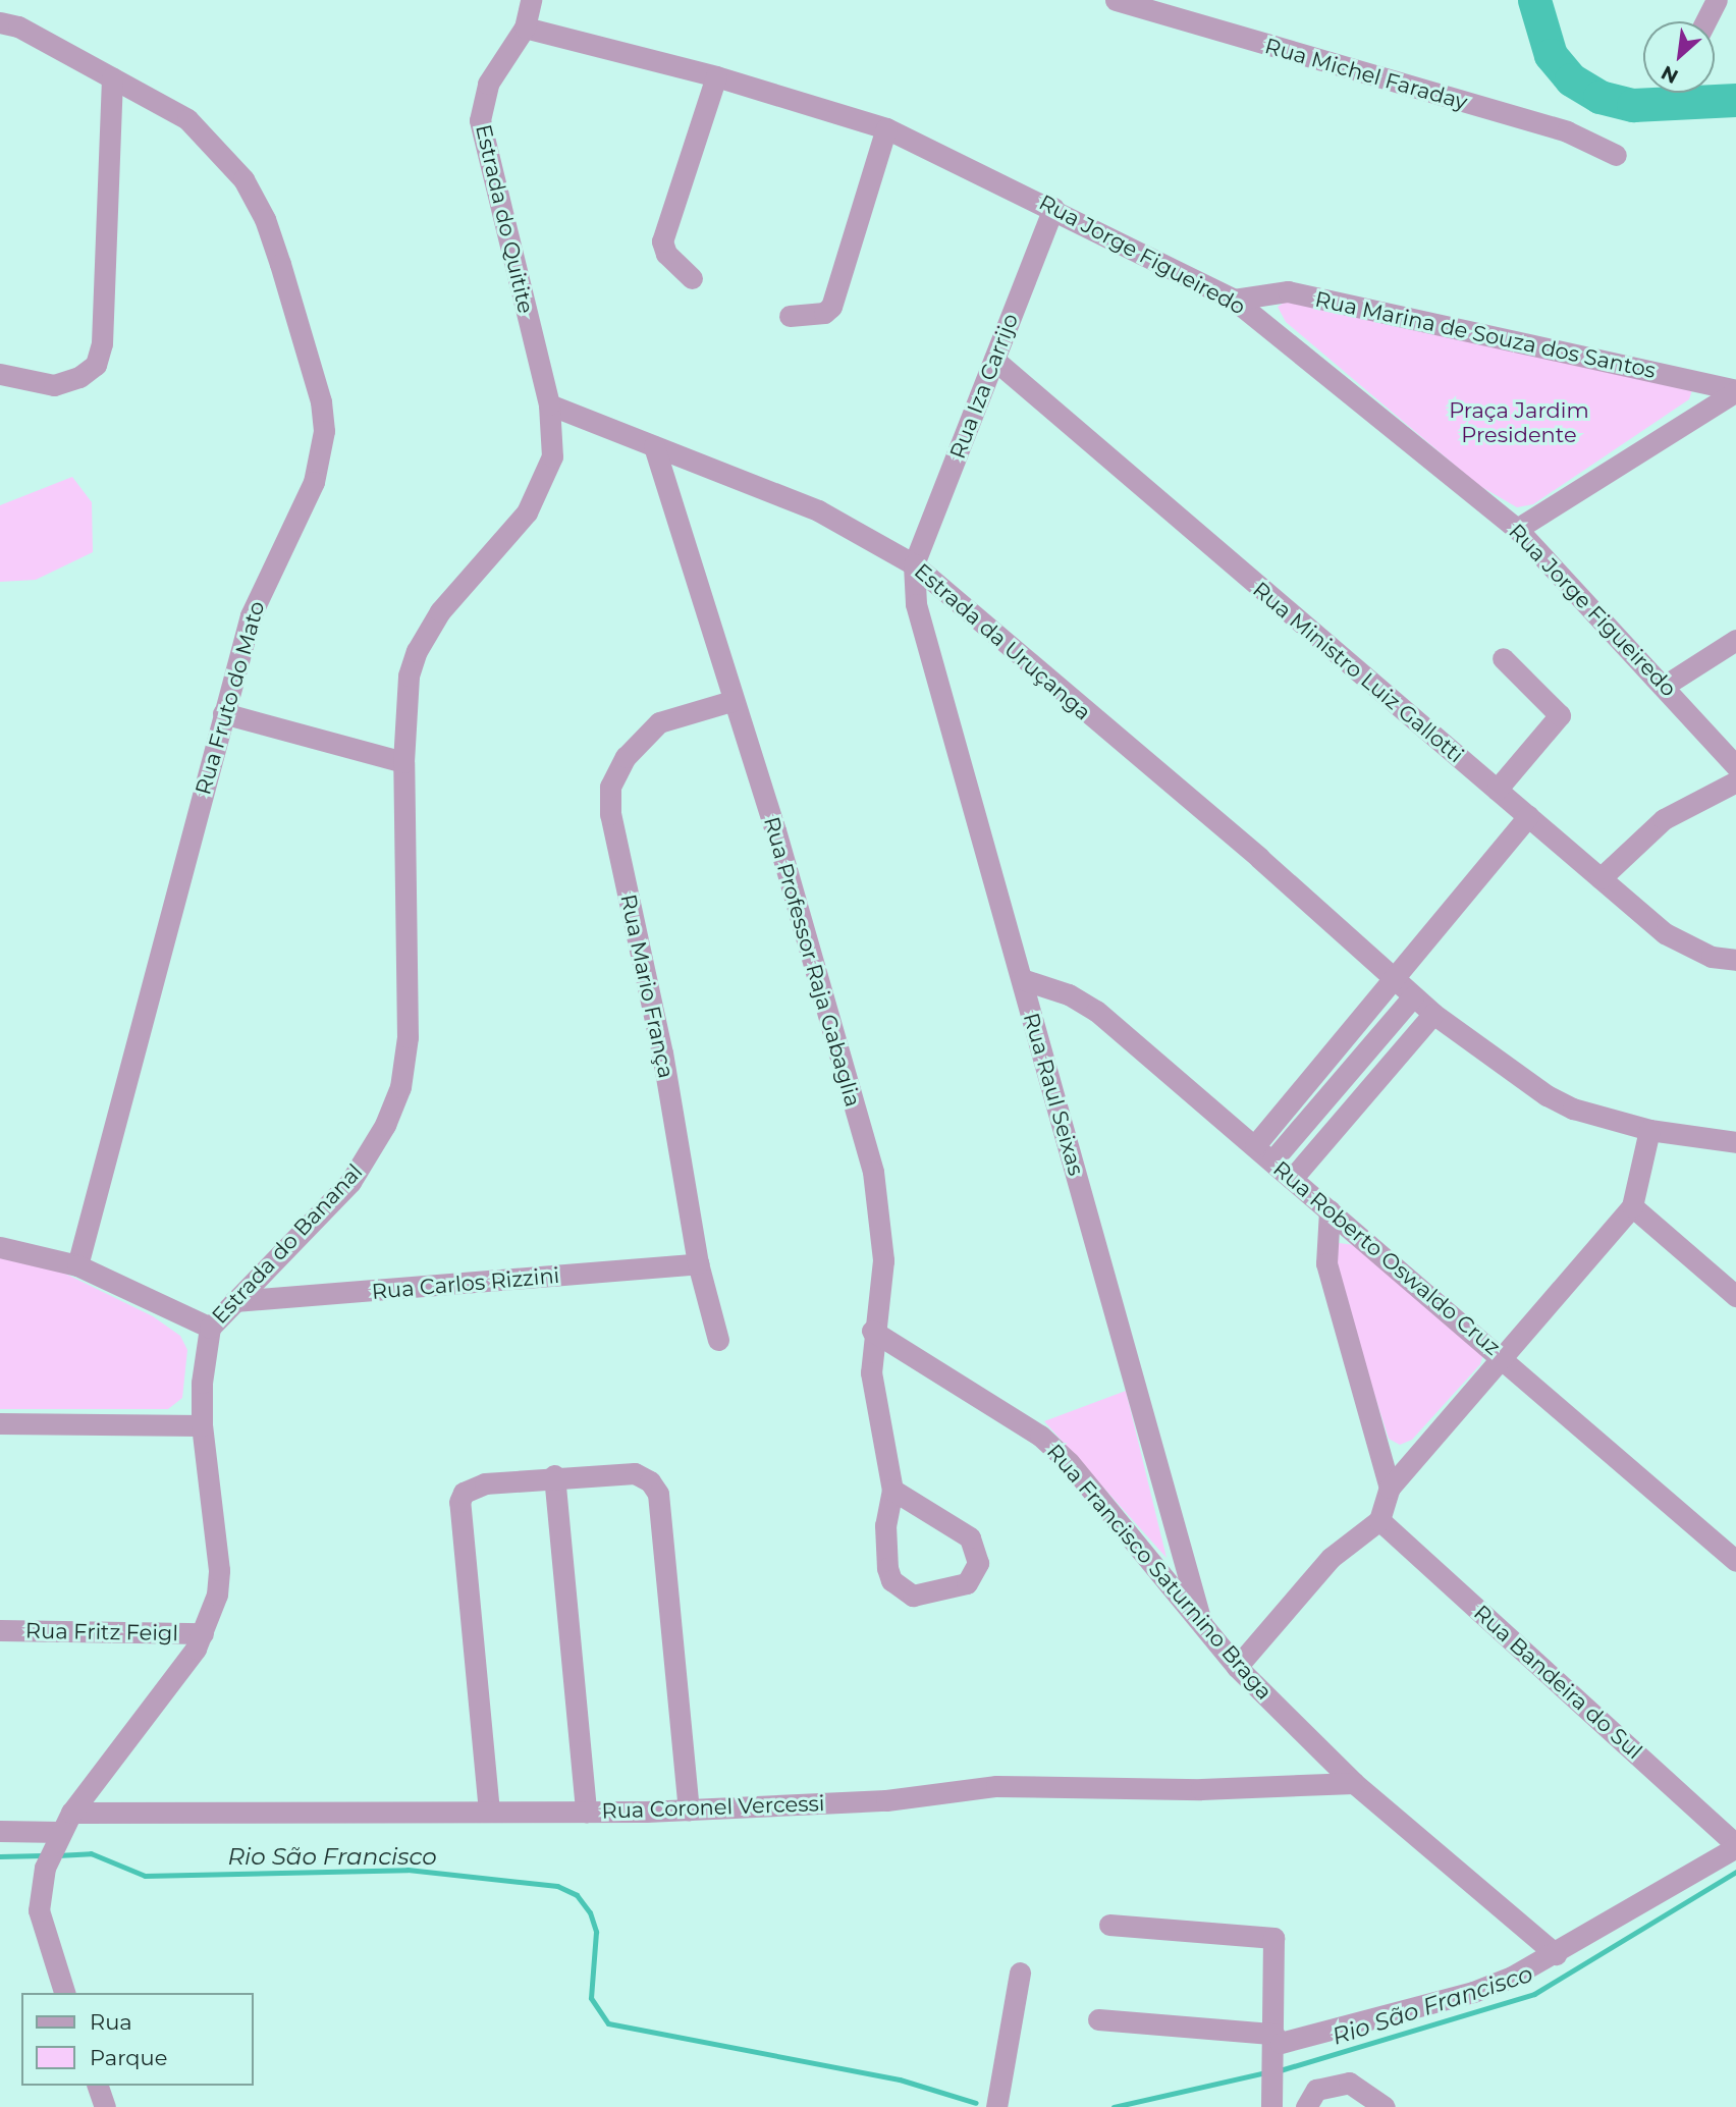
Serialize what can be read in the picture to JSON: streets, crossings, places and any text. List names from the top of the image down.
{
  "streets": {
    "street": [
      "Rua Michel Faraday",
      "Estrada do Quitite",
      "Rua Jorge Figueiredo",
      "Rua Marina de Souza dos Santos",
      "Rua Iza Carrijo",
      "Estrada da Uruçanga",
      "Rua Ministro Luiz Gallotti",
      "Rua Fruto do Mato",
      "Rua Professor Raja Gabaglia",
      "Rua Mario França",
      "Rua Raul Seixas",
      "Estrada do Bananal",
      "Rua Roberto Oswaldo Cruz",
      "Rua Carlos Rizzini",
      "Rua Francisco Saturnino Braga",
      "Rua Fritz Feigl",
      "Rua Bandeira do Sul",
      "Rua Coronel Vercessi"
    ]
  },
  "crossings": [
    ["Estrada do Quitite", "Rua Jorge Figueiredo"],
    ["Estrada do Quitite", "Estrada da Uruçanga"],
    ["Estrada do Quitite", "Estrada do Bananal"],
    ["Rua Jorge Figueiredo", "Rua Marina de Souza dos Santos"],
    ["Rua Jorge Figueiredo", "Rua Iza Carrijo"],
    ["Rua Iza Carrijo", "Estrada da Uruçanga"],
    ["Rua Iza Carrijo", "Rua Ministro Luiz Gallotti"],
    ["Rua Iza Carrijo", "Rua Raul Seixas"],
    ["Estrada da Uruçanga", "Rua Professor Raja Gabaglia"],
    ["Estrada da Uruçanga", "Rua Raul Seixas"],
    ["Estrada da Uruçanga", "Estrada do Bananal"],
    ["Rua Professor Raja Gabaglia", "Rua Mario França"],
    ["Rua Professor Raja Gabaglia", "Rua Francisco Saturnino Braga"],
    ["Rua Mario França", "Rua Carlos Rizzini"],
    ["Rua Raul Seixas", "Rua Roberto Oswaldo Cruz"],
    ["Rua Raul Seixas", "Rua Francisco Saturnino Braga"],
    ["Estrada do Bananal", "Rua Carlos Rizzini"],
    ["Estrada do Bananal", "Rua Fritz Feigl"],
    ["Estrada do Bananal", "Rua Coronel Vercessi"],
    ["Rua Francisco Saturnino Braga", "Rua Coronel Vercessi"]
  ],
  "water": ["Rio São Francisco"],
  "parks": ["Praça Jardim Presidente"],
  "legend": ["Rua", "Parque"],
  "north": "bottom left"
}
